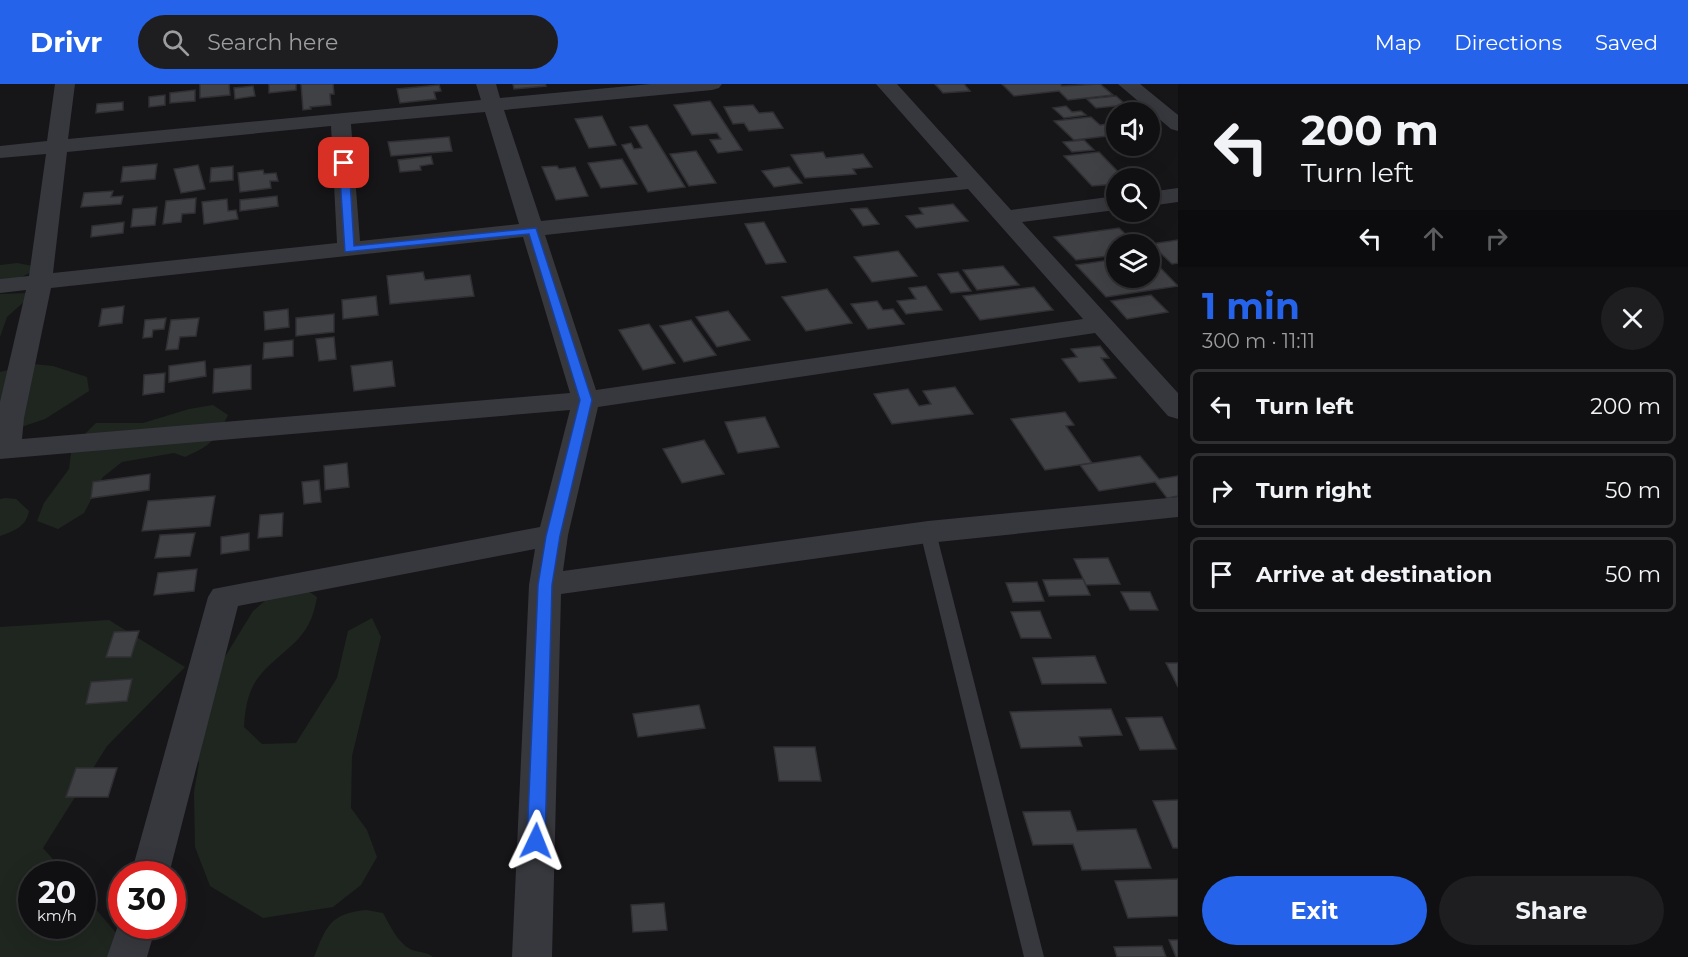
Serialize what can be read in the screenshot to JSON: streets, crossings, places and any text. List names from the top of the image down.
{
  "page": {
    "header": "Drivr",
    "search": "Search here",
    "nav": ["Map", "Directions", "Saved"],
    "turn": ["200 m", "Turn left"],
    "heading": ["1 min", "300 m · 11:11"],
    "list": [
      {
        "name": "Turn left",
        "value": "200 m"
      },
      {
        "name": "Turn right",
        "value": "50 m"
      },
      {
        "name": "Arrive at destination",
        "value": "50 m"
      }
    ],
    "speed": "20 km/h",
    "limit": "30",
    "buttons": ["Exit", "Share"]
  }
}
